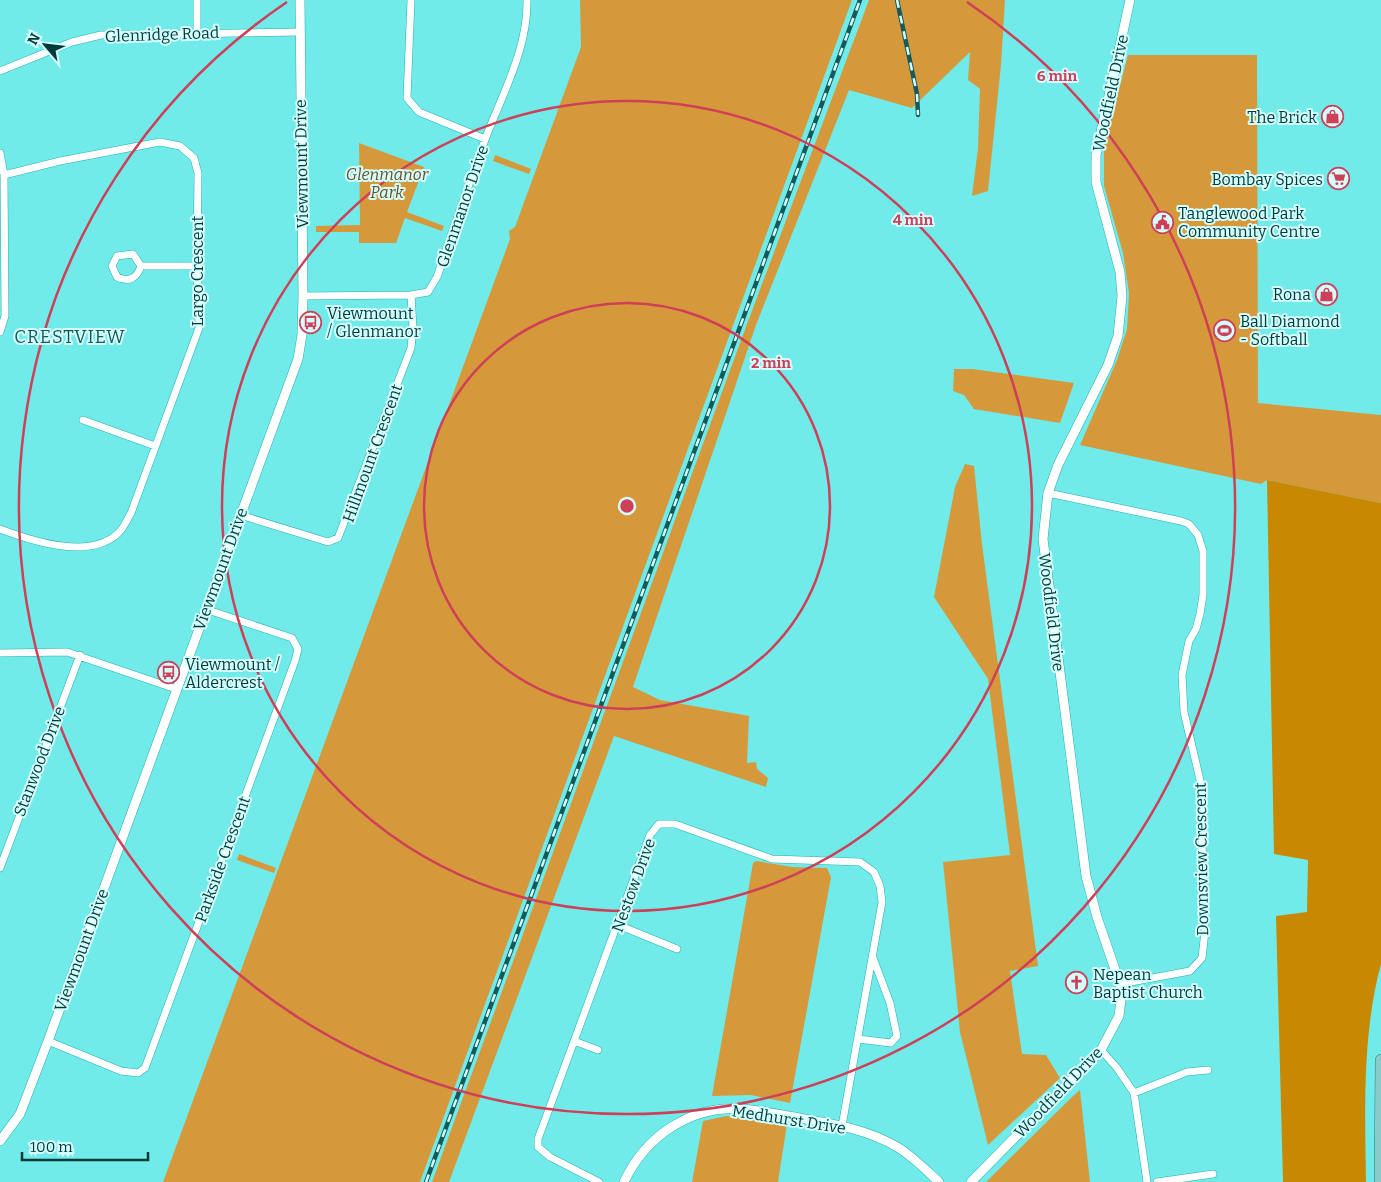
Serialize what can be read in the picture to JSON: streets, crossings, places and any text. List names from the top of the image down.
{
  "streets": {
    "street": [
      "Glenridge Road",
      "Woodfield Drive",
      "Viewmount Drive",
      "Glenmanor Drive",
      "Largo Crescent",
      "Hillmount Crescent",
      "Stanwood Drive",
      "Parkside Crescent",
      "Downsview Crescent",
      "Nestow Drive",
      "Medhurst Drive"
    ]
  },
  "crossings": [
    ["Glenridge Road", "Viewmount Drive"],
    ["Woodfield Drive", "Downsview Crescent"],
    ["Viewmount Drive", "Glenmanor Drive"],
    ["Viewmount Drive", "Hillmount Crescent"],
    ["Viewmount Drive", "Parkside Crescent"],
    ["Glenmanor Drive", "Hillmount Crescent"],
    ["Nestow Drive", "Medhurst Drive"]
  ],
  "districts": ["CRESTVIEW"],
  "parks": ["Glenmanor Park"],
  "places": {
    "shop": ["The Brick", "Rona"],
    "supermarket": ["Bombay Spices"],
    "public building": ["Tanglewood Park Community Centre"],
    "bus stop": ["Viewmount / Glenmanor", "Viewmount / Aldercrest"],
    "sports": ["Ball Diamond - Softball"],
    "church": ["Nepean Baptist Church"]
  },
  "scale_bar": "100 m",
  "north": "top left",
  "rings": ["6 min", "4 min", "2 min"]
}
